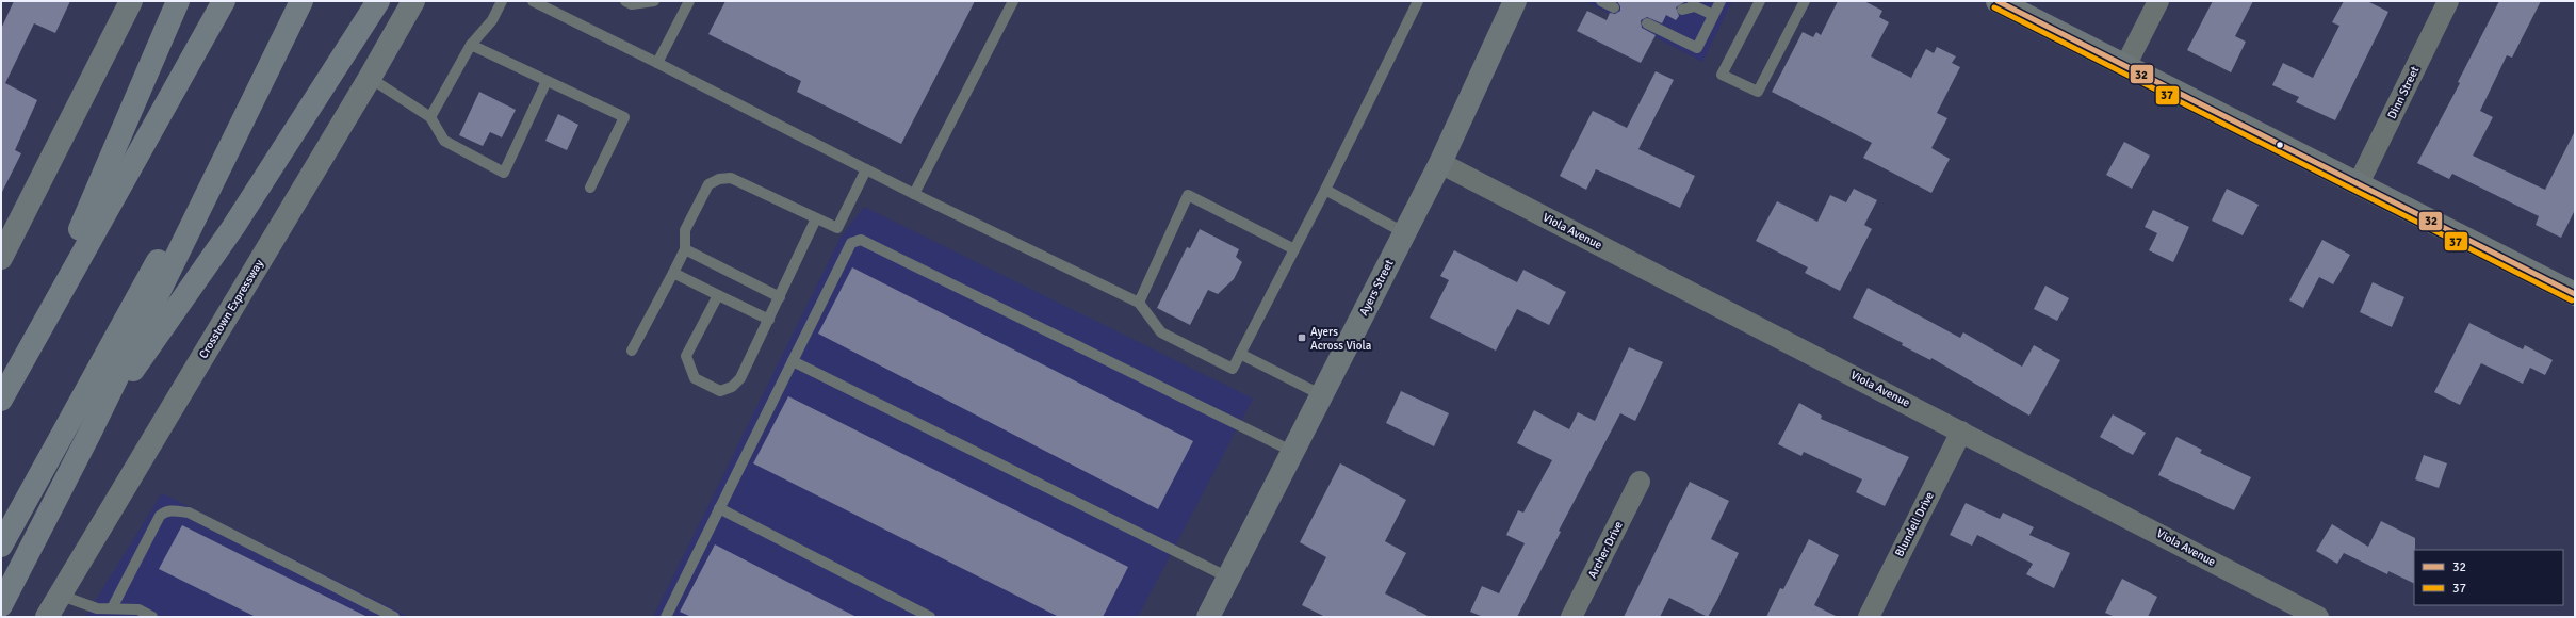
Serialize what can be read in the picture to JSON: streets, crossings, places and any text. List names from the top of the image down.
{
  "streets": {
    "main road": ["Ayers Street", "Crosstown Expressway"],
    "street": [
      "Dinn Street",
      "Viola Avenue",
      "Blundell Drive",
      "Archer Drive"
    ]
  },
  "crossings": [
    ["Viola Avenue", "Ayers Street"],
    ["Viola Avenue", "Blundell Drive"]
  ],
  "places": {
    "transit": ["Ayers Across Viola"]
  },
  "lines": ["transit line 32", "transit line 37"],
  "legend": ["32", "37"]
}
